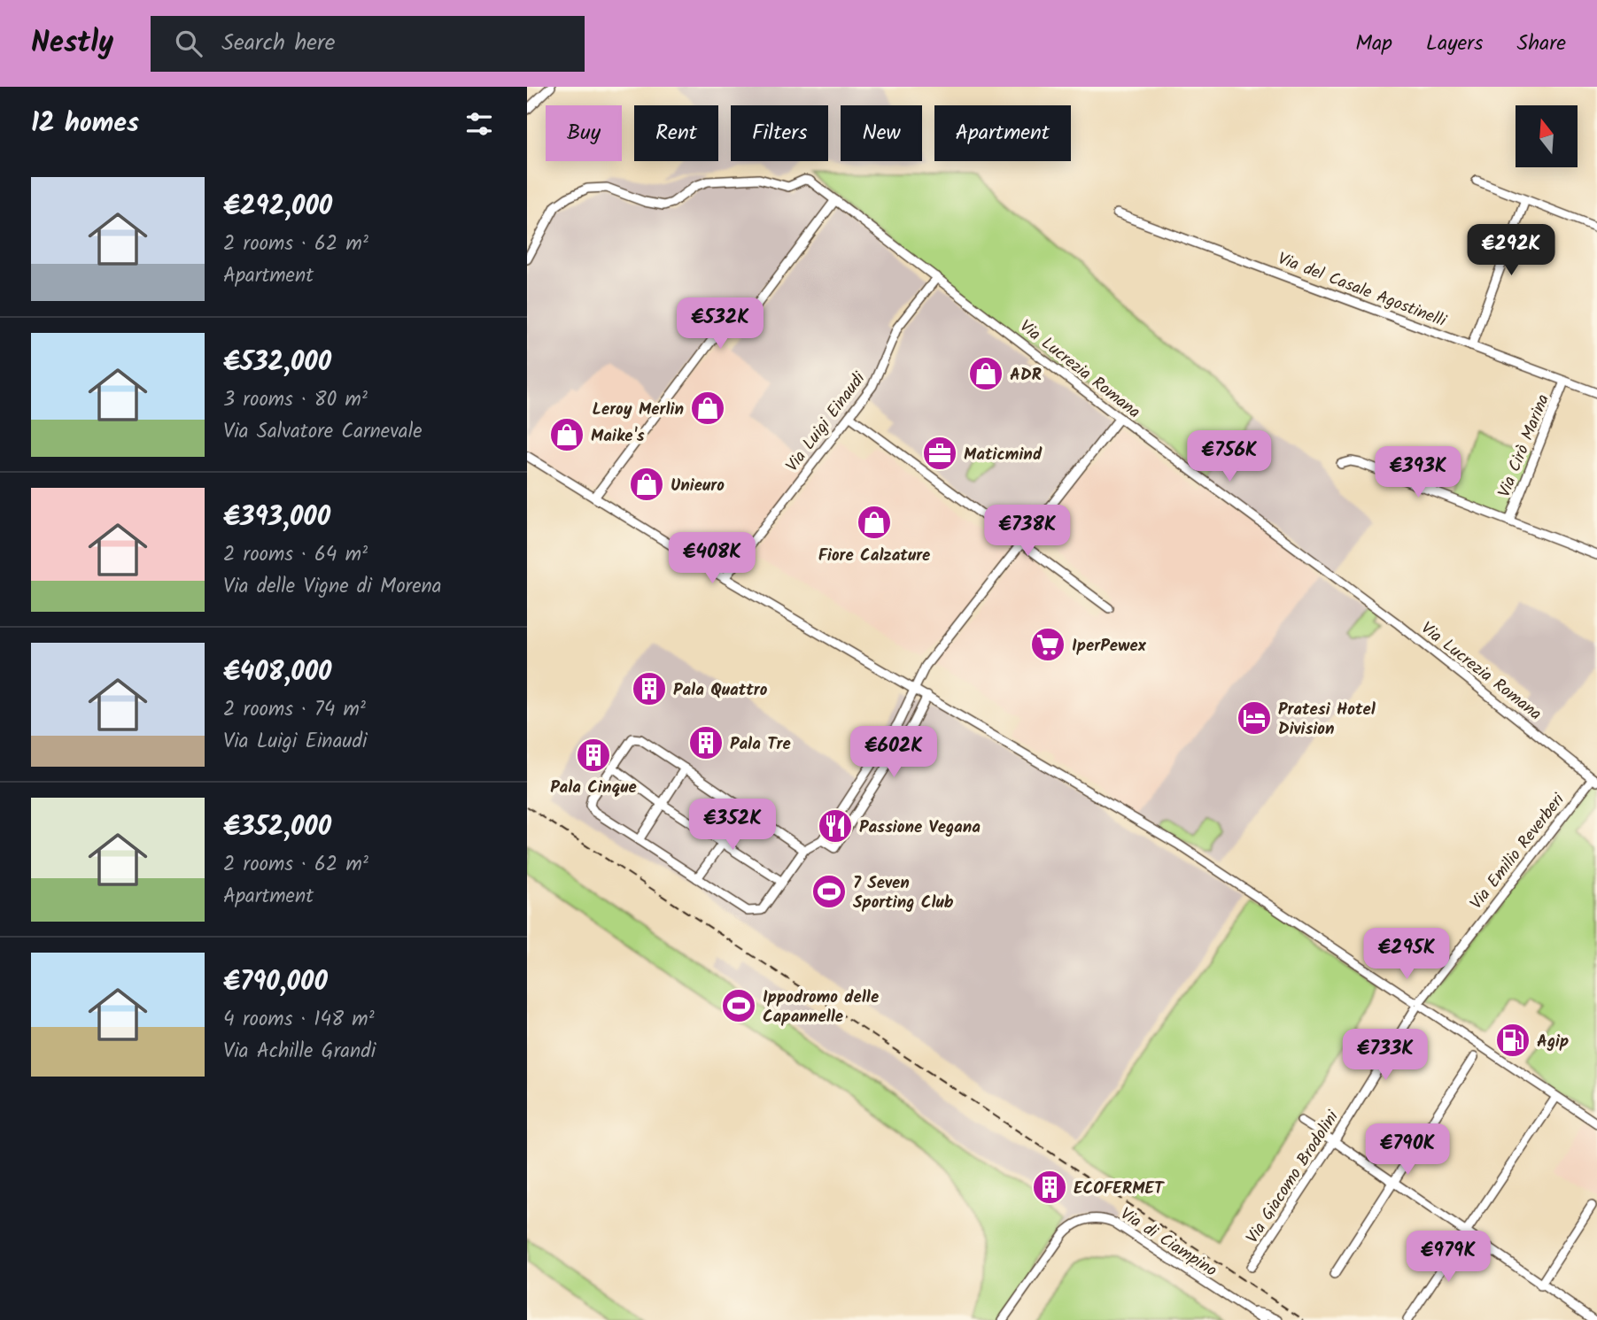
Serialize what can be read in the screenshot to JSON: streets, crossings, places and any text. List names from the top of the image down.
{
  "streets": {
    "street": [
      "Via del Casale Agostinelli",
      "Via Lucrezia Romana",
      "Via Luigi Einaudi",
      "Via Cirò Marina",
      "Via Emilio Reverberi",
      "Via Giacomo Brodolini",
      "Via di Ciampino"
    ]
  },
  "crossings": [
    ["Via del Casale Agostinelli", "Via Cirò Marina"],
    ["Via Lucrezia Romana", "Via Luigi Einaudi"],
    ["Via Lucrezia Romana", "Via Emilio Reverberi"],
    ["Via Emilio Reverberi", "Via Giacomo Brodolini"]
  ],
  "places": {
    "shop": [
      "ADR",
      "Leroy Merlin",
      "Maike's",
      "Unieuro",
      "Fiore Calzature"
    ],
    "office": ["Maticmind"],
    "supermarket": ["IperPewex"],
    "building": [
      "Pala Quattro",
      "Pala Tre",
      "Pala Cinque",
      "ECOFERMET"
    ],
    "hotel": ["Pratesi Hotel Division"],
    "restaurant": ["Passione Vegana"],
    "sports": ["7 Seven Sporting Club", "Ippodromo delle Capannelle"],
    "fuel station": ["Agip"]
  },
  "north": "top",
  "page": {
    "header": "Nestly",
    "search": "Search here",
    "nav": ["Map", "Layers", "Share"],
    "heading": "12 homes",
    "chip": [
      "Buy",
      "Rent",
      "Filters",
      "New",
      "Apartment"
    ],
    "list": [
      {
        "name": "€292,000",
        "note": "2 rooms · 62 m² · Apartment"
      },
      {
        "name": "€532,000",
        "note": "3 rooms · 80 m² · Via Salvatore Carnevale"
      },
      {
        "name": "€393,000",
        "note": "2 rooms · 64 m² · Via delle Vigne di Morena"
      },
      {
        "name": "€408,000",
        "note": "2 rooms · 74 m² · Via Luigi Einaudi"
      },
      {
        "name": "€352,000",
        "note": "2 rooms · 62 m² · Apartment"
      },
      {
        "name": "€790,000",
        "note": "4 rooms · 148 m² · Via Achille Grandi"
      }
    ],
    "price": [
      "€292K",
      "€532K",
      "€756K",
      "€393K",
      "€738K",
      "€408K",
      "€602K",
      "€352K",
      "€295K",
      "€733K",
      "€790K",
      "€979K"
    ]
  }
}
